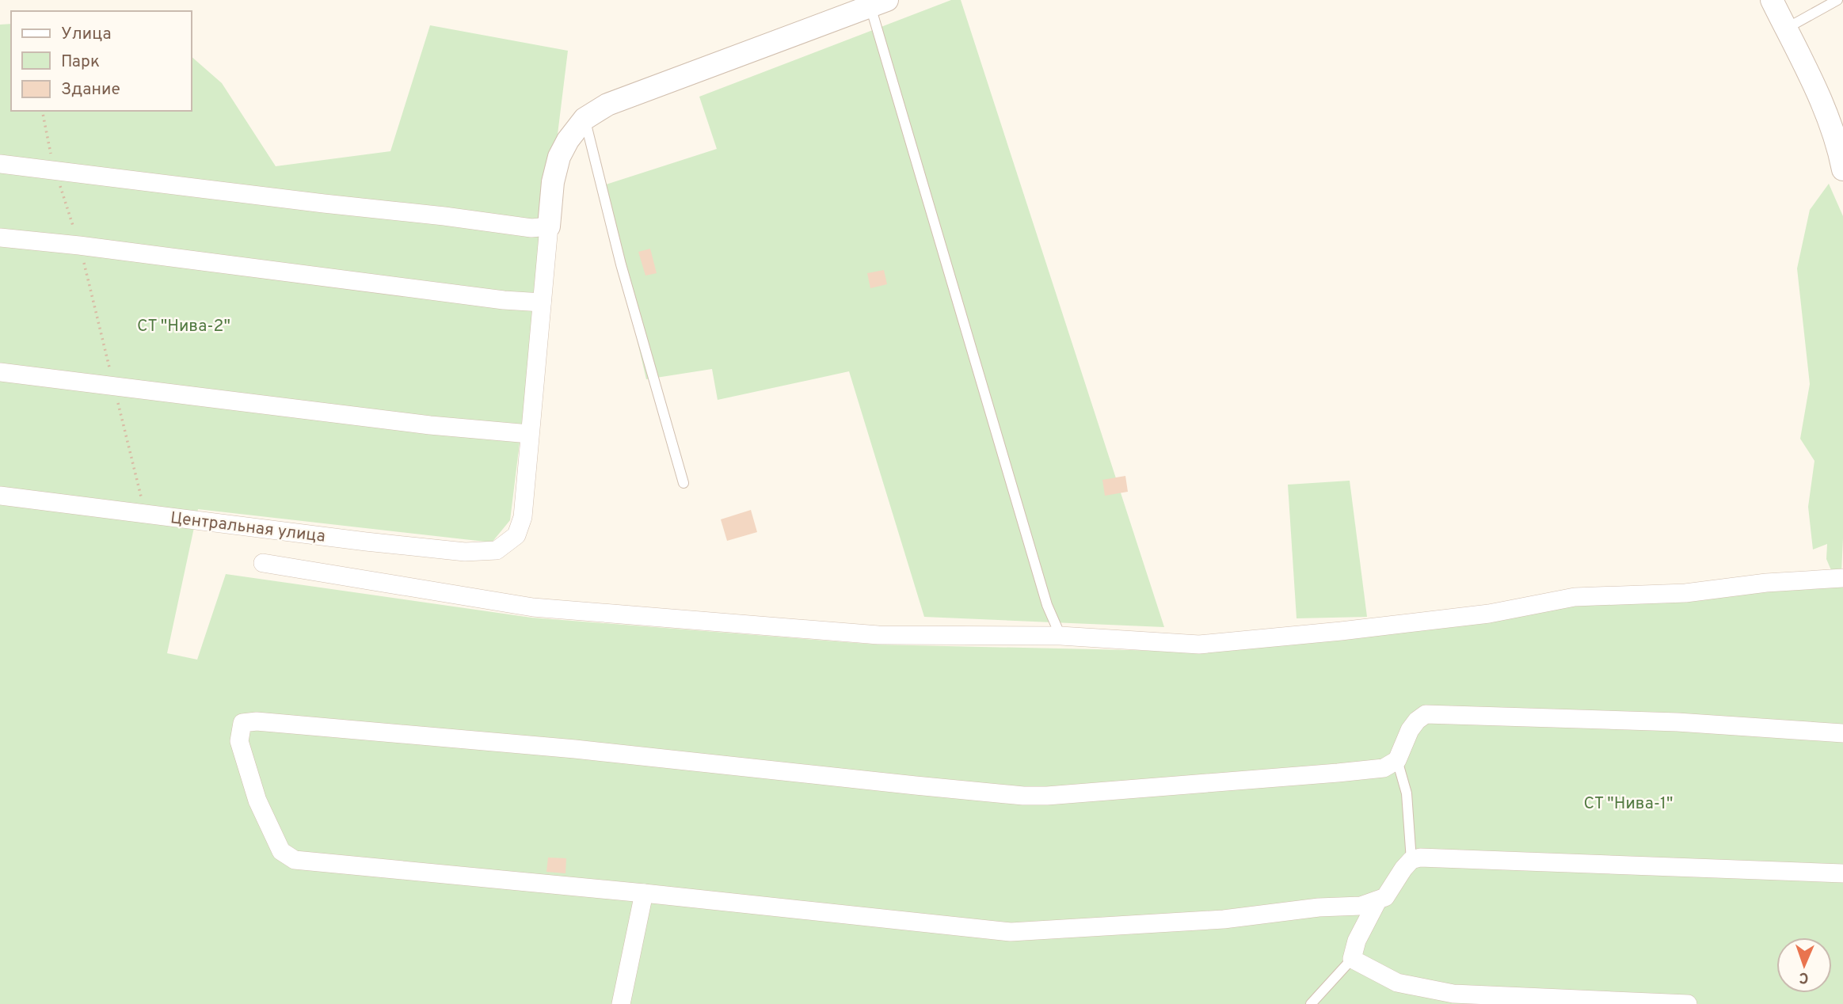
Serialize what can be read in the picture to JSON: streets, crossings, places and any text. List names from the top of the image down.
{
  "streets": {
    "street": ["Центральная улица"]
  },
  "parks": ["СТ \"Нива-2\"", "СТ \"Нива-1\""],
  "legend": ["Улица", "Парк", "Здание"],
  "north": "bottom"
}
